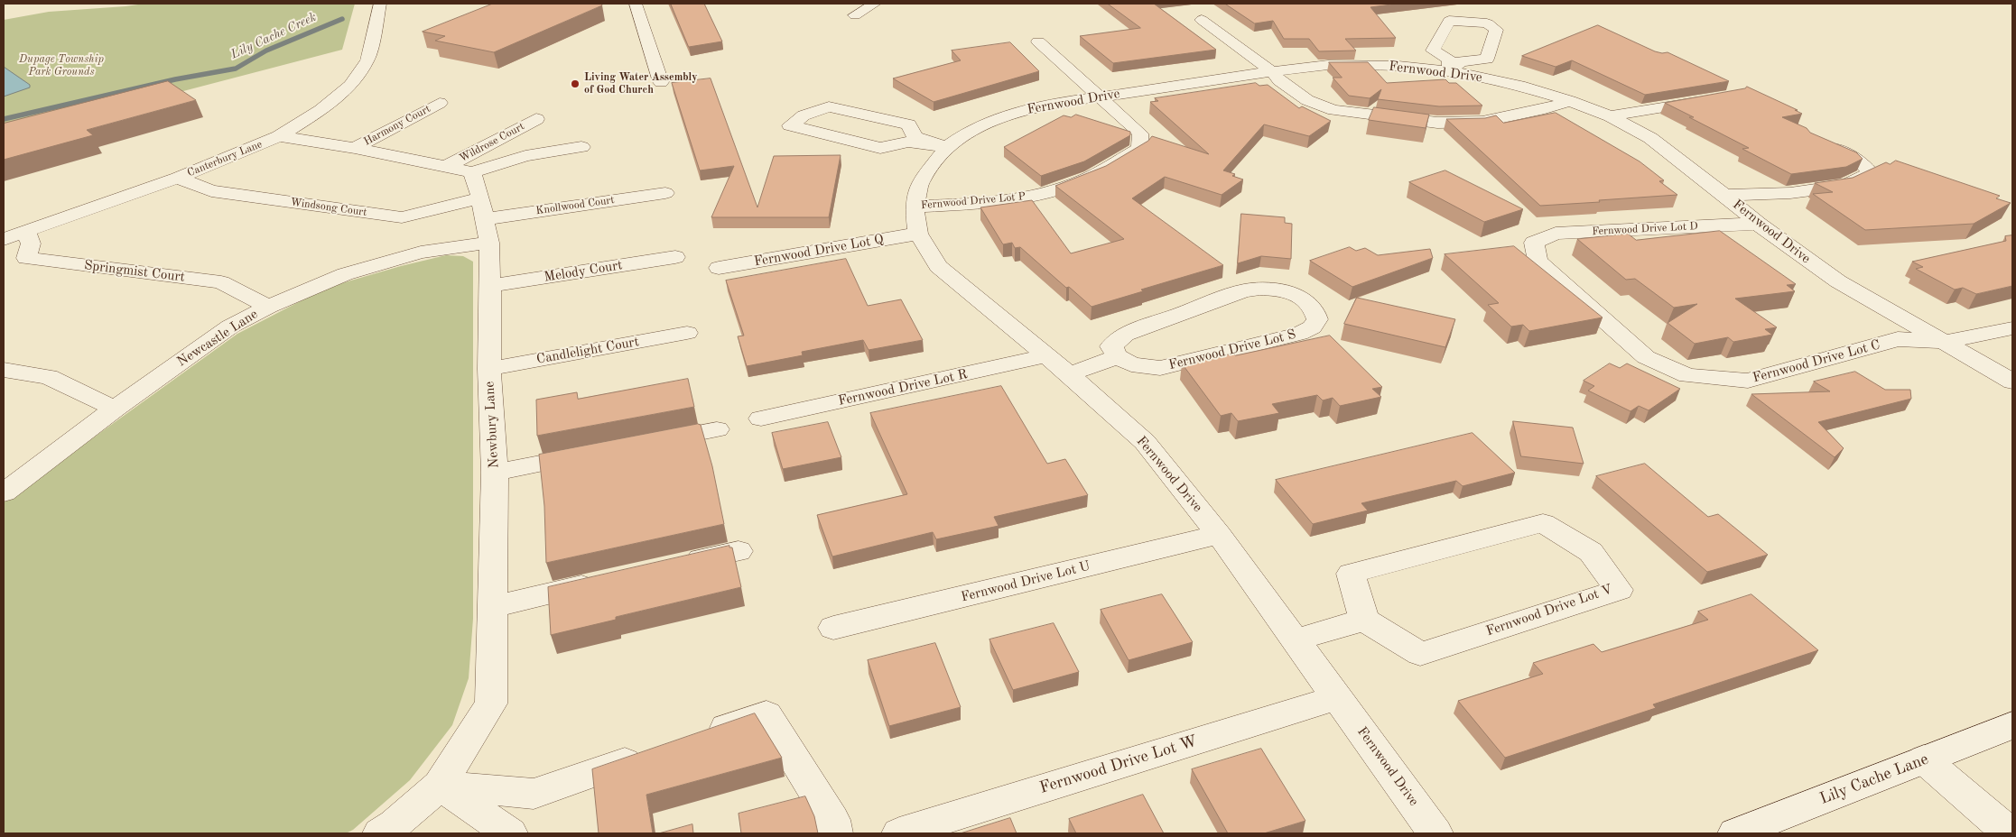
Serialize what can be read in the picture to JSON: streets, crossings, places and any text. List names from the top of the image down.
{
  "streets": {
    "street": [
      "Fernwood Drive",
      "Harmony Court",
      "Wildrose Court",
      "Canterbury Lane",
      "Fernwood Drive Lot P",
      "Knollwood Court",
      "Windsong Court",
      "Fernwood Drive Lot D",
      "Fernwood Drive Lot Q",
      "Springmist Court",
      "Melody Court",
      "Newcastle Lane",
      "Fernwood Drive Lot S",
      "Candlelight Court",
      "Fernwood Drive Lot C",
      "Fernwood Drive Lot R",
      "Newbury Lane",
      "Fernwood Drive Lot U",
      "Fernwood Drive Lot V",
      "Fernwood Drive Lot W",
      "Lily Cache Lane"
    ]
  },
  "crossings": [
    ["Fernwood Drive", "Fernwood Drive Lot P"],
    ["Fernwood Drive", "Fernwood Drive Lot D"],
    ["Fernwood Drive", "Fernwood Drive Lot Q"],
    ["Fernwood Drive", "Fernwood Drive Lot C"],
    ["Fernwood Drive", "Fernwood Drive Lot R"],
    ["Fernwood Drive", "Fernwood Drive Lot U"],
    ["Fernwood Drive", "Fernwood Drive Lot W"],
    ["Canterbury Lane", "Windsong Court"],
    ["Canterbury Lane", "Springmist Court"],
    ["Knollwood Court", "Windsong Court"],
    ["Knollwood Court", "Newcastle Lane"],
    ["Knollwood Court", "Newbury Lane"],
    ["Windsong Court", "Newcastle Lane"],
    ["Windsong Court", "Newbury Lane"],
    ["Fernwood Drive Lot D", "Fernwood Drive Lot C"],
    ["Springmist Court", "Newcastle Lane"],
    ["Melody Court", "Newbury Lane"],
    ["Newcastle Lane", "Newbury Lane"],
    ["Candlelight Court", "Newbury Lane"]
  ],
  "water": ["Lily Cache Creek"],
  "parks": ["Dupage Township Park Grounds"],
  "places": ["Living Water Assembly of God Church"]
}
